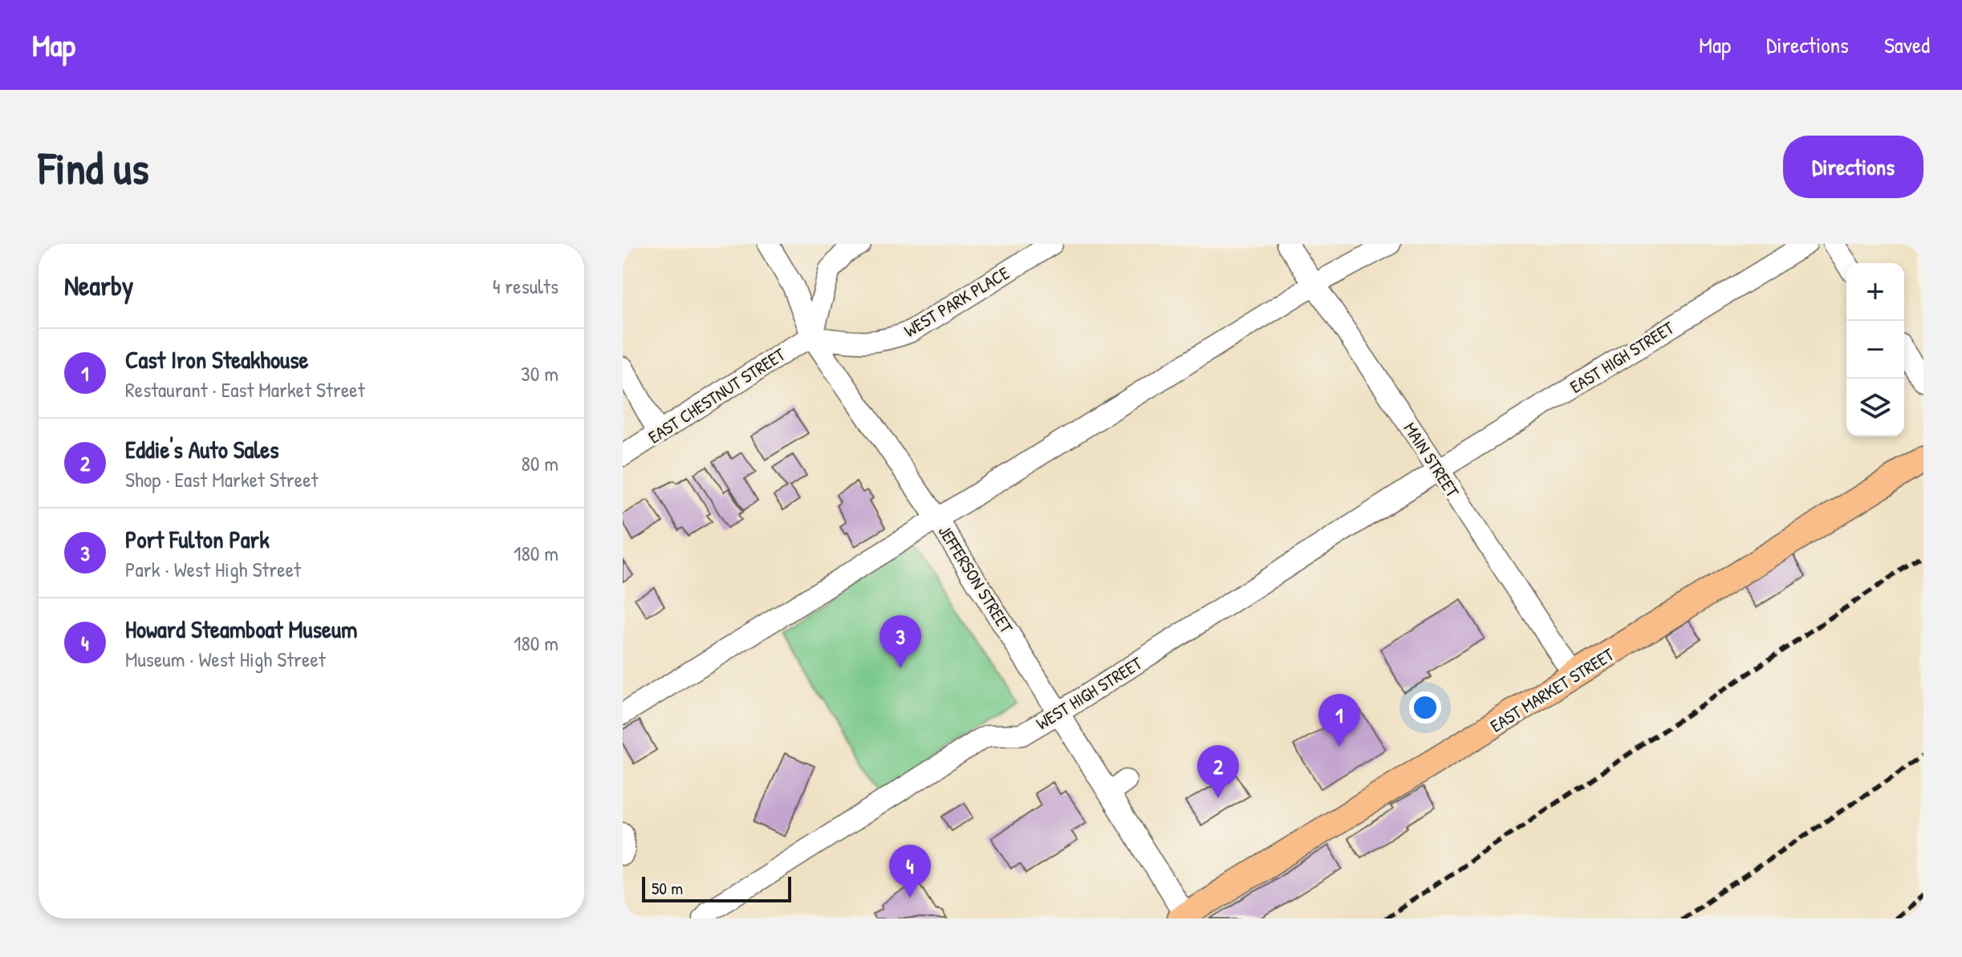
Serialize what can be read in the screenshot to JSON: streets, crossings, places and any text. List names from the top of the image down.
{
  "streets": {
    "main road": ["EAST MARKET STREET"],
    "street": [
      "WEST PARK PLACE",
      "EAST HIGH STREET",
      "EAST CHESTNUT STREET",
      "MAIN STREET",
      "JEFFERSON STREET",
      "WEST HIGH STREET"
    ]
  },
  "crossings": [
    ["WEST PARK PLACE", "EAST CHESTNUT STREET"],
    ["WEST PARK PLACE", "JEFFERSON STREET"],
    ["EAST HIGH STREET", "MAIN STREET"],
    ["EAST HIGH STREET", "WEST HIGH STREET"],
    ["EAST CHESTNUT STREET", "JEFFERSON STREET"],
    ["MAIN STREET", "EAST MARKET STREET"],
    ["MAIN STREET", "WEST HIGH STREET"],
    ["JEFFERSON STREET", "EAST MARKET STREET"],
    ["JEFFERSON STREET", "WEST HIGH STREET"]
  ],
  "scale_bar": "50 m",
  "page": {
    "header": "Map",
    "nav": ["Map", "Directions", "Saved"],
    "buttons": "Directions",
    "title": "Find us",
    "heading": ["Nearby", "4 results"],
    "map_buttons": ["+", "−"],
    "list": [
      {
        "mark": "1",
        "name": "Cast Iron Steakhouse",
        "note": "Restaurant · East Market Street",
        "value": "30 m"
      },
      {
        "mark": "2",
        "name": "Eddie's Auto Sales",
        "note": "Shop · East Market Street",
        "value": "80 m"
      },
      {
        "mark": "3",
        "name": "Port Fulton Park",
        "note": "Park · West High Street",
        "value": "180 m"
      },
      {
        "mark": "4",
        "name": "Howard Steamboat Museum",
        "note": "Museum · West High Street",
        "value": "180 m"
      }
    ],
    "pins": [
      "3",
      "1",
      "2",
      "4"
    ],
    "scale": "50 m"
  }
}
